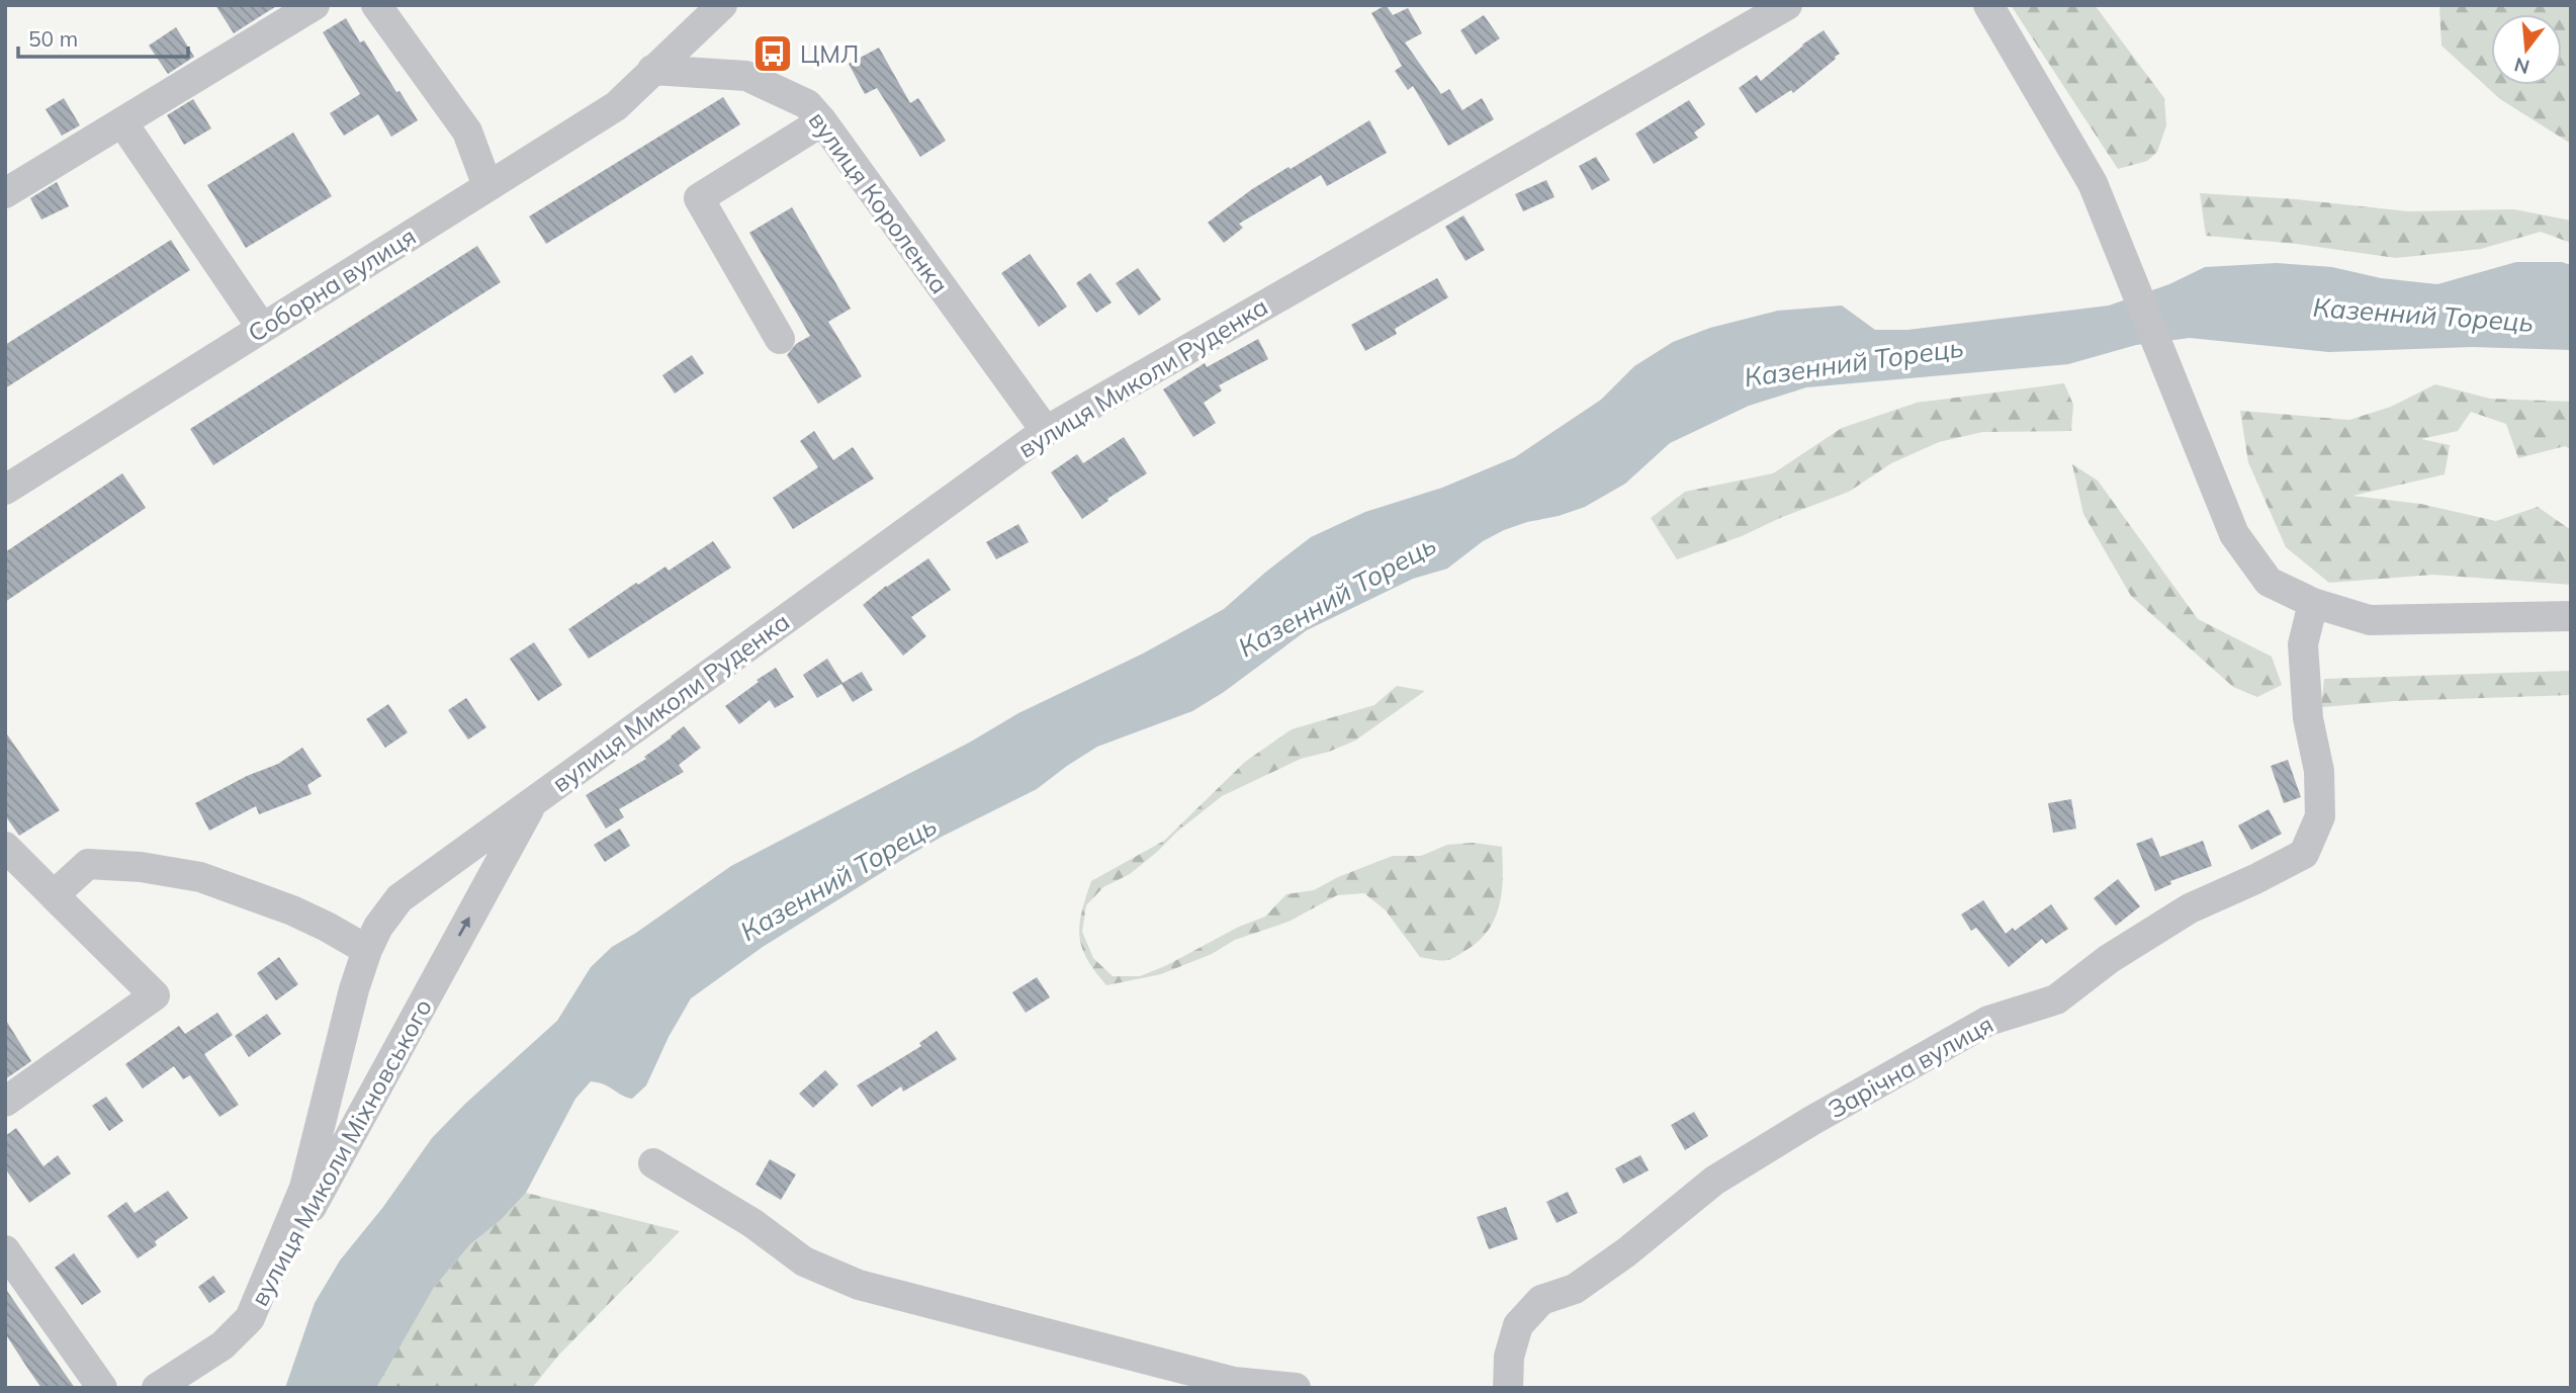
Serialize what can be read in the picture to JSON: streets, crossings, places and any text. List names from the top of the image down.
{
  "streets": {
    "street": [
      "вулиця Короленка",
      "Соборна вулиця",
      "вулиця Миколи Руденка",
      "Зарічна вулиця",
      "вулиця Миколи Міхновського"
    ]
  },
  "crossings": [
    ["вулиця Короленка", "Соборна вулиця"],
    ["вулиця Короленка", "вулиця Миколи Руденка"],
    ["вулиця Миколи Руденка", "вулиця Миколи Міхновського"]
  ],
  "water": ["Казенний Торець"],
  "places": {
    "bus stop": ["ЦМЛ"]
  },
  "scale_bar": "50 m",
  "north": "bottom"
}
